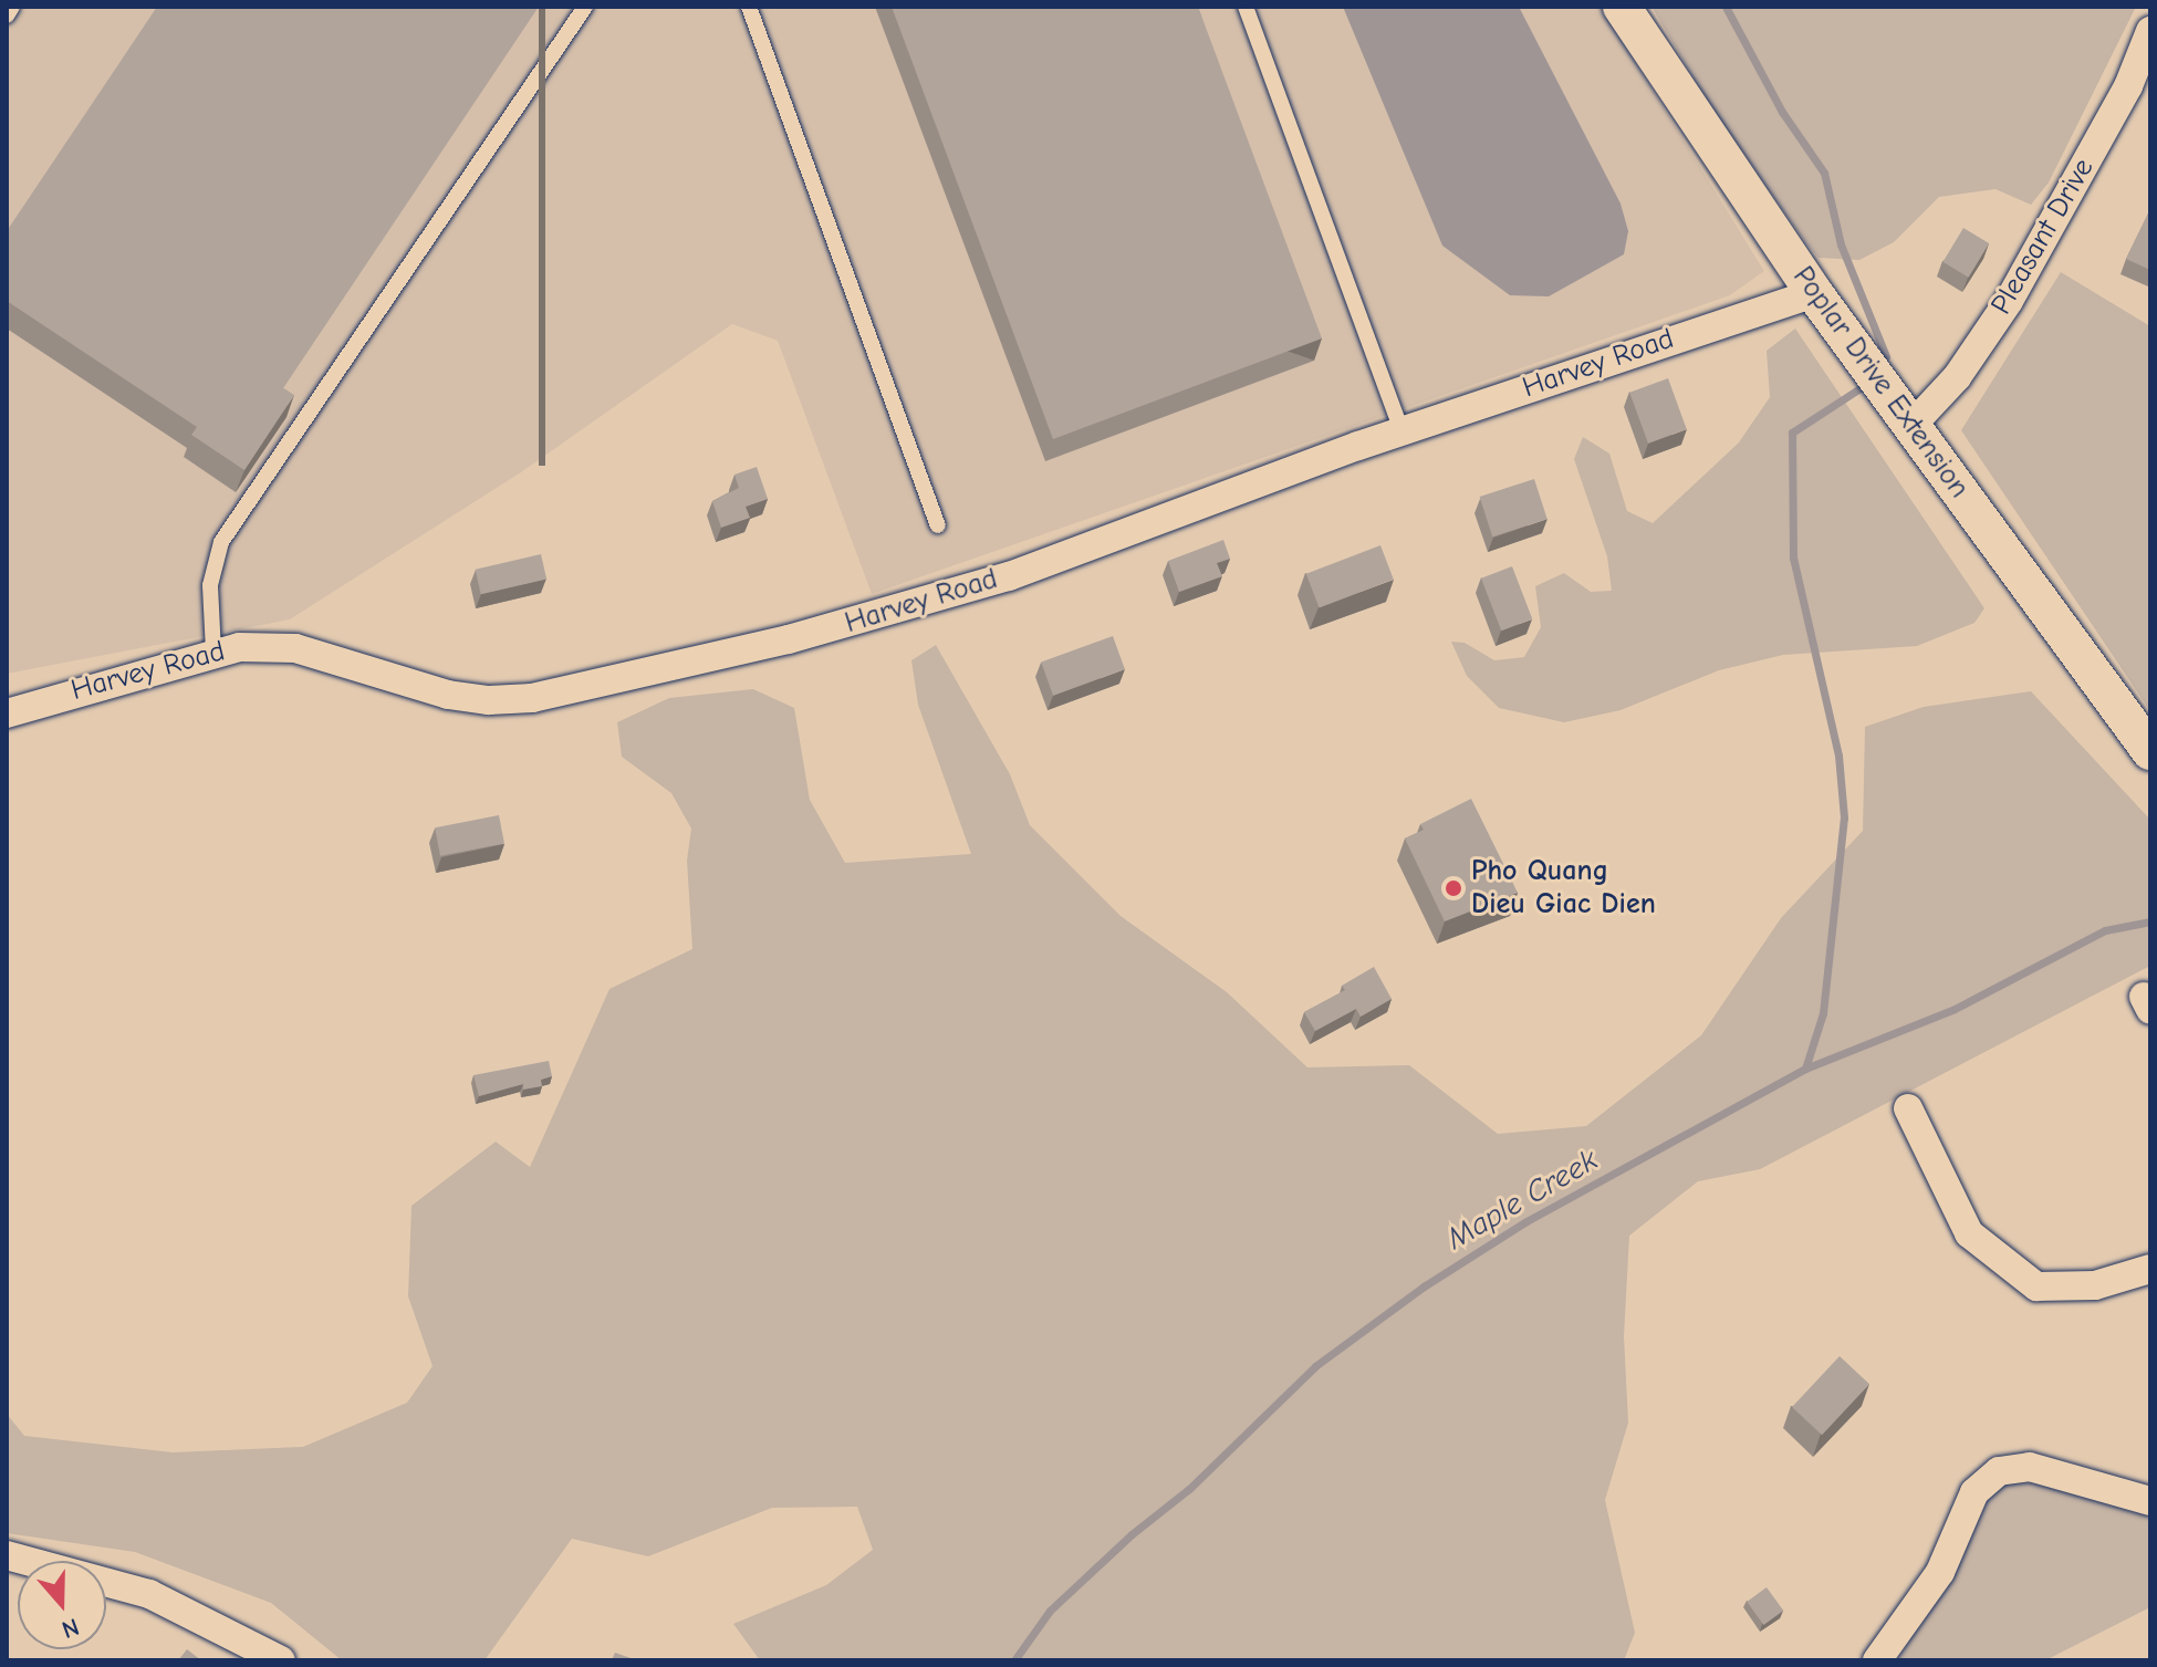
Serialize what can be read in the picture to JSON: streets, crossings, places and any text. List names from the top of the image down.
{
  "streets": {
    "street": ["Pleasant Drive", "Harvey Road", "Poplar Drive Extension"]
  },
  "crossings": [
    ["Pleasant Drive", "Poplar Drive Extension"],
    ["Harvey Road", "Poplar Drive Extension"]
  ],
  "water": ["Maple Creek"],
  "places": ["Pho Quang Dieu Giac Dien"],
  "north": "bottom"
}
